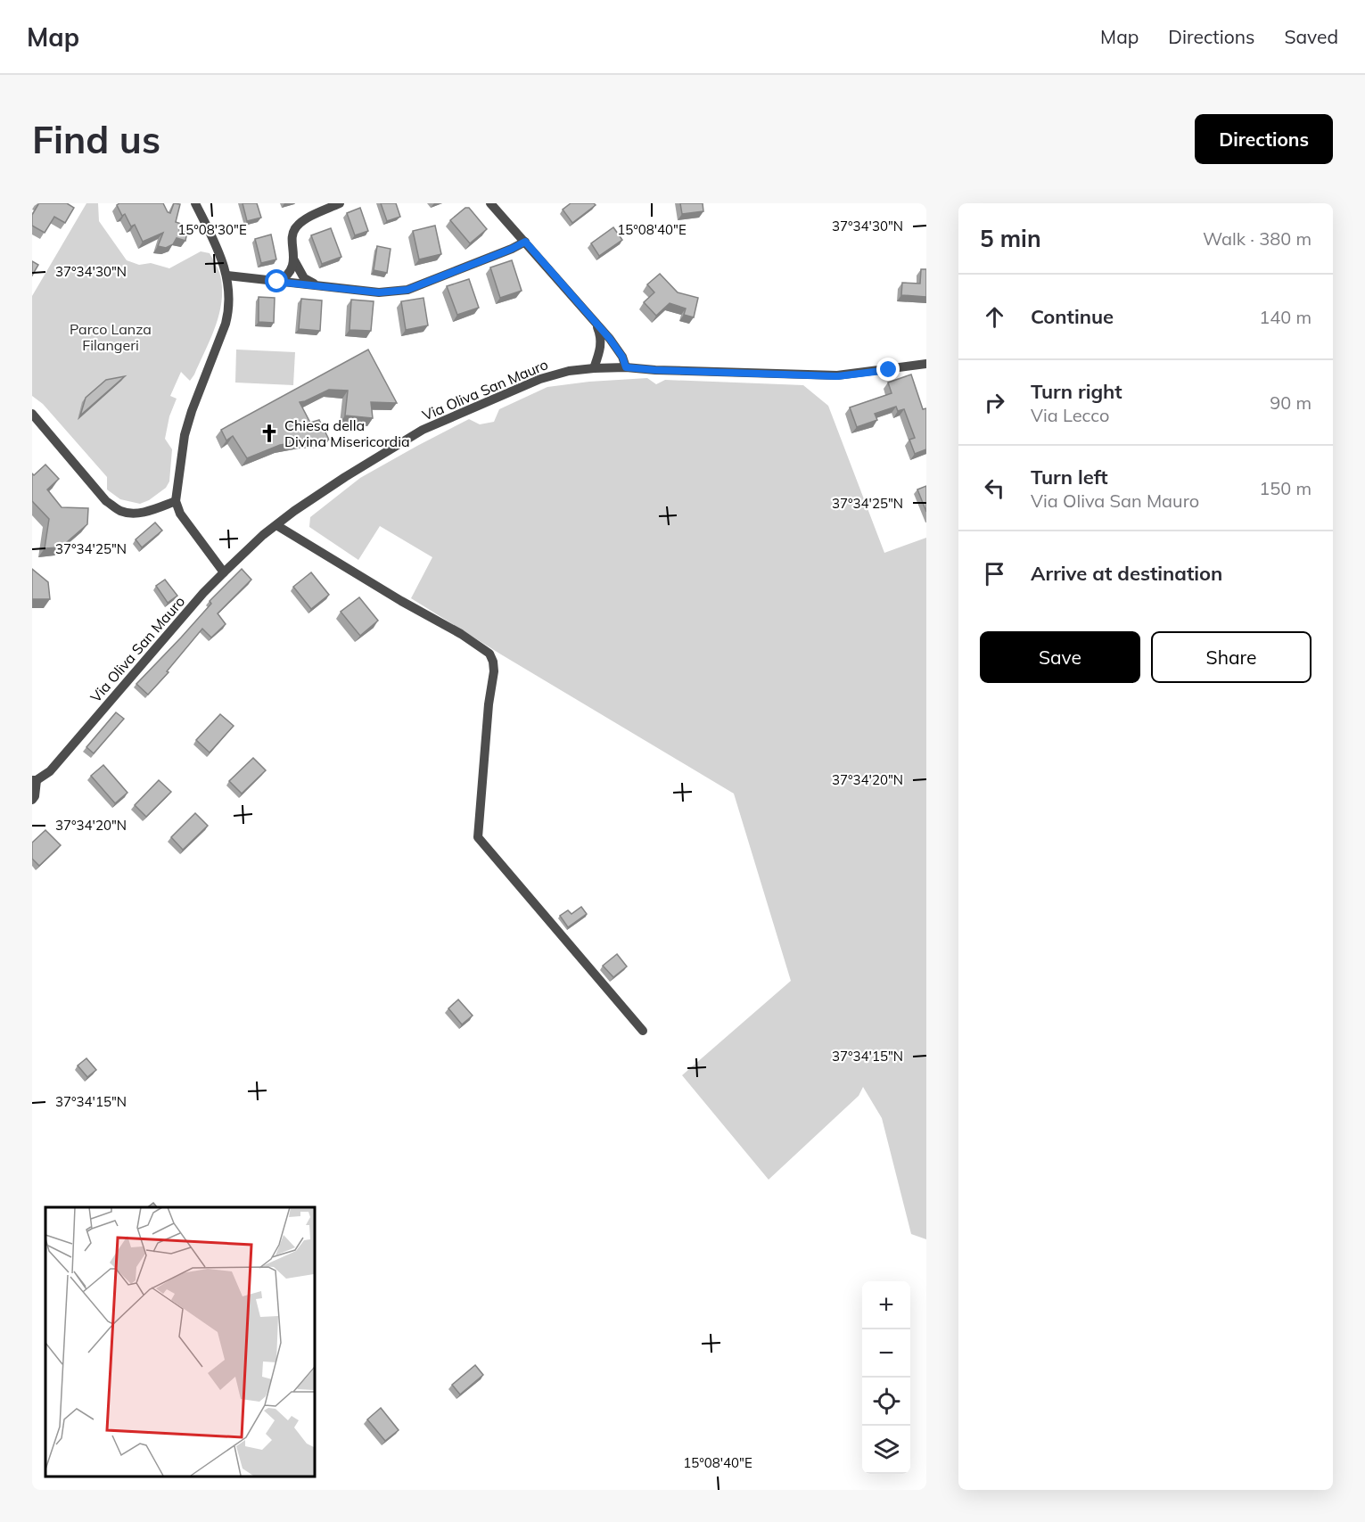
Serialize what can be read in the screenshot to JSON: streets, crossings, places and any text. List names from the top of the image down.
{
  "streets": {
    "street": ["Via Oliva San Mauro"]
  },
  "parks": ["Parco Lanza Filangeri"],
  "places": {
    "church": ["Chiesa della Divina Misericordia"]
  },
  "page": {
    "header": "Map",
    "nav": ["Map", "Directions", "Saved"],
    "buttons": [
      "Directions",
      ["Save", "Share"]
    ],
    "title": "Find us",
    "heading": ["5 min", "Walk · 380 m"],
    "list": [
      ["Continue", "140 m"],
      ["Turn right", "Via Lecco", "90 m"],
      ["Turn left", "Via Oliva San Mauro", "150 m"],
      "Arrive at destination"
    ],
    "map_buttons": ["+", "−"]
  },
  "coordinates": [
    "37°34'30\"N",
    "15°08'30\"E",
    "15°08'40\"E",
    "37°34'25\"N",
    "37°34'20\"N",
    "37°34'15\"N"
  ]
}
